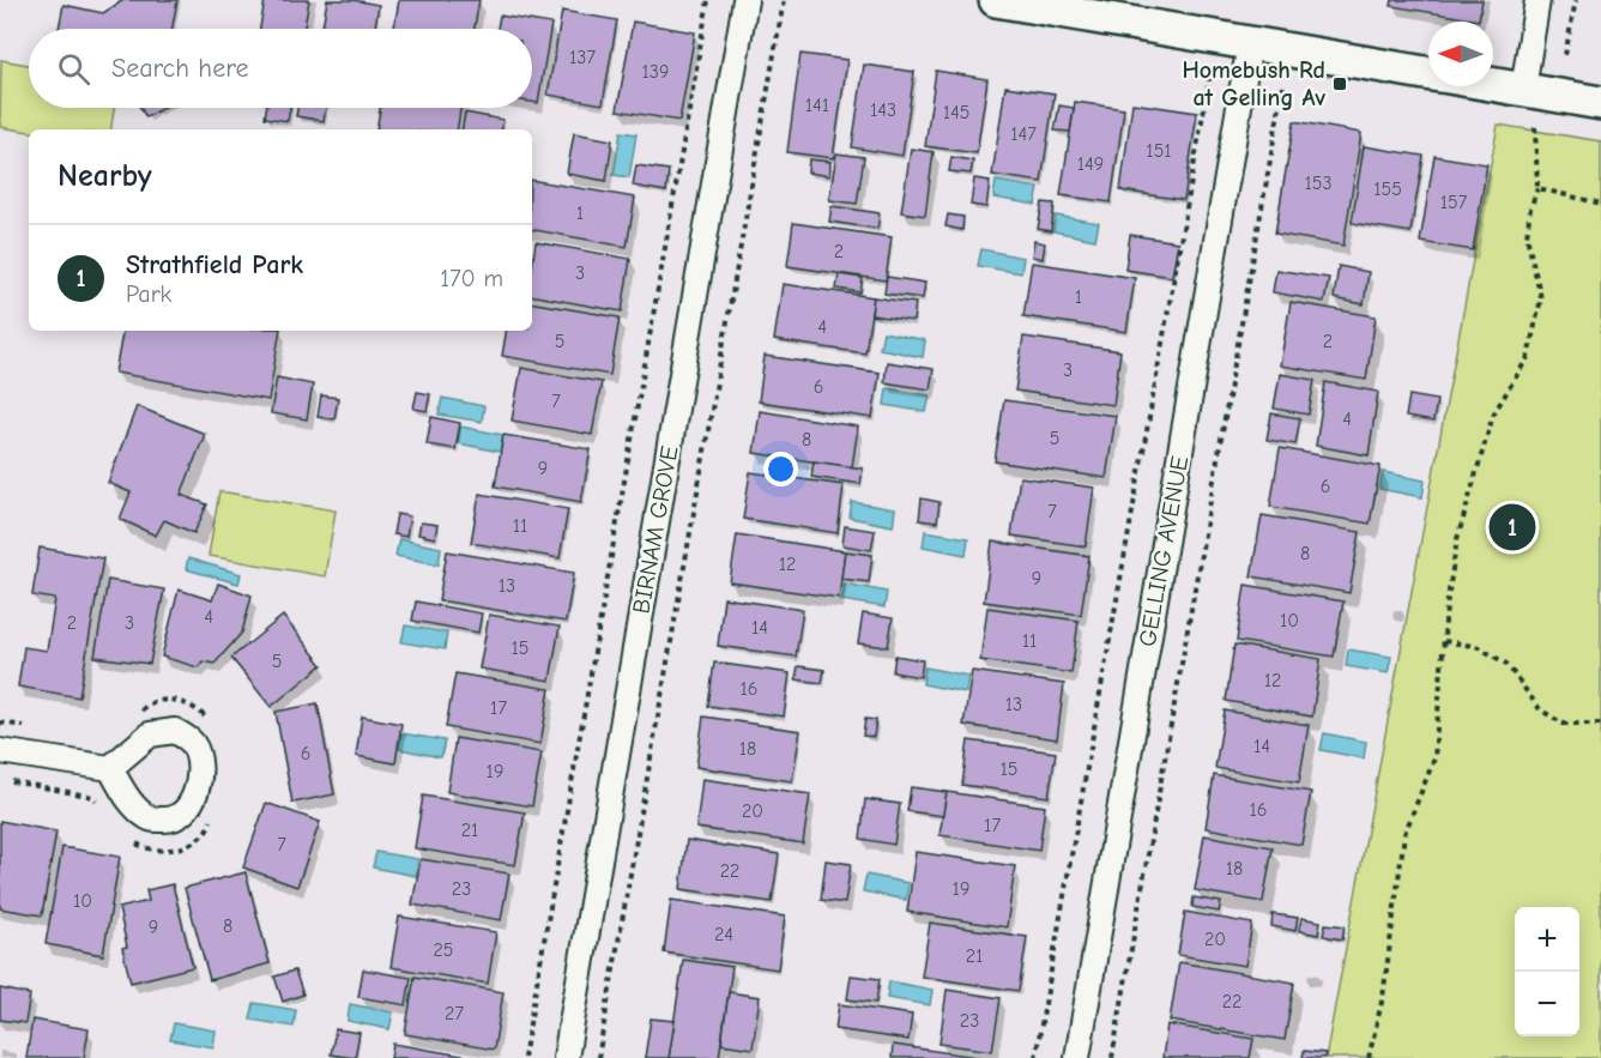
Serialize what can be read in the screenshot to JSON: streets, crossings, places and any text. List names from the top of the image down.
{
  "streets": {
    "street": ["BIRNAM GROVE", "GELLING AVENUE"]
  },
  "places": {
    "transit": ["Homebush Rd at Gelling Av"]
  },
  "house_numbers": [
    "137",
    "139",
    "141",
    "143",
    "145",
    "147",
    "151",
    "149",
    "153",
    "155",
    "157",
    "1",
    "2",
    "3",
    "1",
    "4",
    "5",
    "2",
    "3",
    "6",
    "7",
    "4",
    "5",
    "8",
    "9",
    "6",
    "7",
    "11",
    "8",
    "12",
    "9",
    "13",
    "4",
    "10",
    "2",
    "3",
    "14",
    "11",
    "15",
    "5",
    "12",
    "16",
    "13",
    "17",
    "14",
    "18",
    "6",
    "15",
    "19",
    "16",
    "20",
    "17",
    "21",
    "7",
    "18",
    "22",
    "23",
    "19",
    "10",
    "8",
    "9",
    "24",
    "20",
    "25",
    "21",
    "22",
    "27",
    "23"
  ],
  "north": "left",
  "page": {
    "search": "Search here",
    "heading": "Nearby",
    "list": [
      {
        "mark": "1",
        "name": "Strathfield Park",
        "note": "Park",
        "value": "170 m"
      }
    ],
    "pins": "1",
    "map_buttons": ["+", "−"]
  }
}
